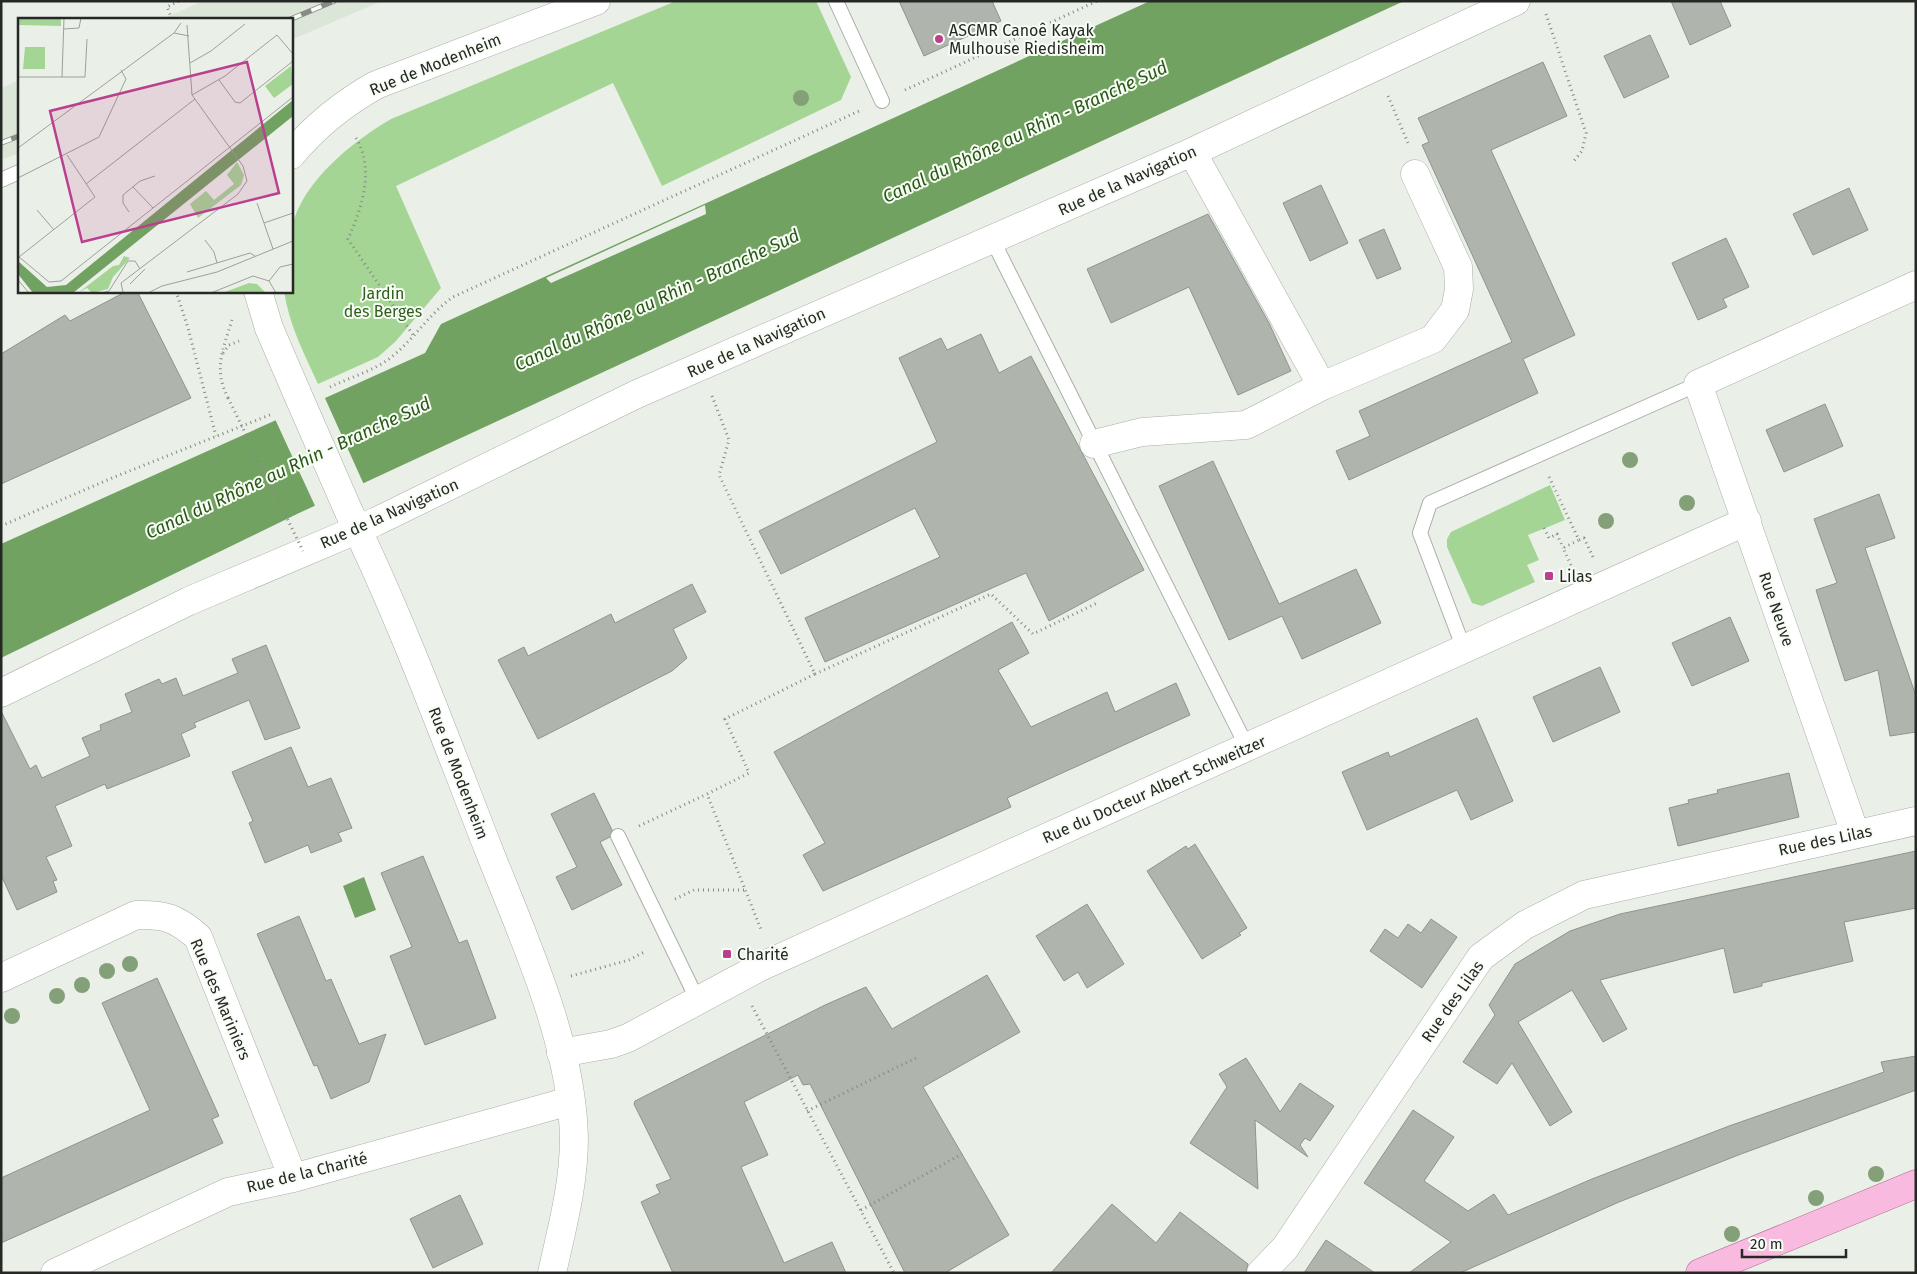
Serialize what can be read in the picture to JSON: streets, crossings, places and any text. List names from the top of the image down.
{
  "streets": {
    "street": [
      "Rue de Modenheim",
      "Rue de la Navigation",
      "Rue Neuve",
      "Rue du Docteur Albert Schweitzer",
      "Rue des Lilas",
      "Rue des Mariniers",
      "Rue de la Charité"
    ]
  },
  "crossings": [
    ["Rue de Modenheim", "Rue de la Navigation"],
    ["Rue de Modenheim", "Rue du Docteur Albert Schweitzer"],
    ["Rue de Modenheim", "Rue de la Charité"],
    ["Rue Neuve", "Rue du Docteur Albert Schweitzer"],
    ["Rue Neuve", "Rue des Lilas"],
    ["Rue des Mariniers", "Rue de la Charité"]
  ],
  "water": ["Canal du Rhône au Rhin - Branche Sud"],
  "parks": ["Jardin des Berges"],
  "places": {
    "other": ["ASCMR Canoê Kayak Mulhouse Riedisheim"],
    "transit": ["Lilas", "Charité"]
  },
  "scale_bar": "20 m"
}
